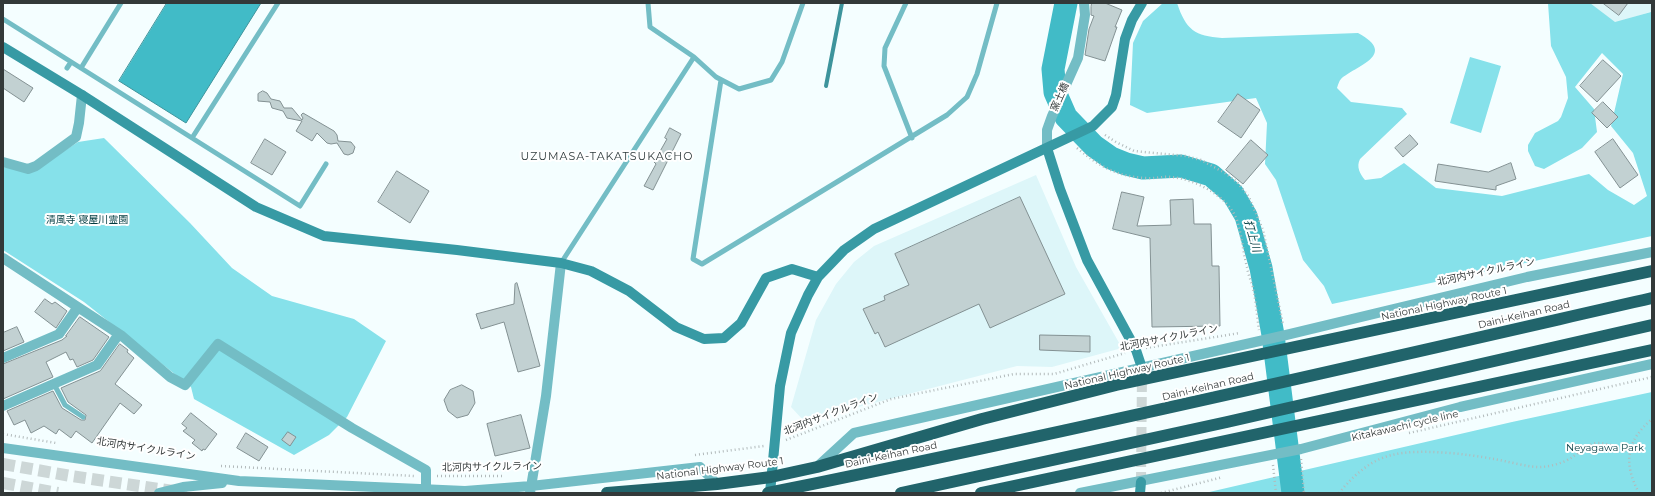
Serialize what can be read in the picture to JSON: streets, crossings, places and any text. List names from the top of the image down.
{
  "streets": {
    "highway": ["National Highway Route 1", "Daini-Keihan Road"],
    "street": ["窯土橋"],
    "path": ["北河内サイクルライン", "Kitakawachi cycle line"]
  },
  "districts": ["UZUMASA-TAKATSUKACHO"],
  "water": ["打上川"],
  "parks": ["清風寺 寝屋川霊園", "Neyagawa Park"]
}
